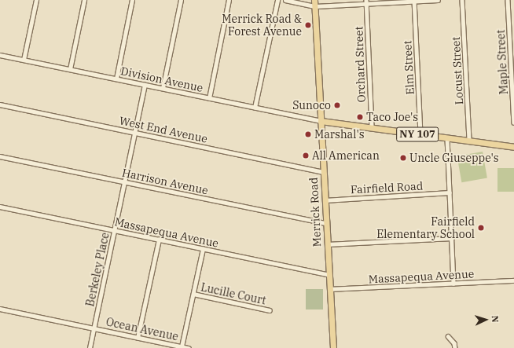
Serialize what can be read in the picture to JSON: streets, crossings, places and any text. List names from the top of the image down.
{
  "streets": {
    "main road": ["NY 107", "Merrick Road"],
    "street": [
      "Maple Street",
      "Orchard Street",
      "Elm Street",
      "Locust Street",
      "Division Avenue",
      "West End Avenue",
      "Harrison Avenue",
      "Fairfield Road",
      "Massapequa Avenue",
      "Berkeley Place",
      "Lucille Court",
      "Ocean Avenue"
    ]
  },
  "crossings": [
    ["Orchard Street", "NY 107"],
    ["Elm Street", "NY 107"],
    ["Locust Street", "NY 107"],
    ["Division Avenue", "NY 107"],
    ["Division Avenue", "Merrick Road"],
    ["Division Avenue", "Berkeley Place"],
    ["West End Avenue", "Merrick Road"],
    ["West End Avenue", "Berkeley Place"],
    ["NY 107", "Merrick Road"],
    ["Harrison Avenue", "Merrick Road"],
    ["Harrison Avenue", "Berkeley Place"],
    ["Fairfield Road", "Merrick Road"],
    ["Merrick Road", "Massapequa Avenue"],
    ["Massapequa Avenue", "Berkeley Place"],
    ["Berkeley Place", "Ocean Avenue"]
  ],
  "places": [
    "Merrick Road & Forest Avenue",
    "Sunoco",
    "Taco Joe's",
    "Marshal's",
    "All American",
    "Uncle Giuseppe's",
    "Fairfield Elementary School"
  ],
  "north": "right"
}
